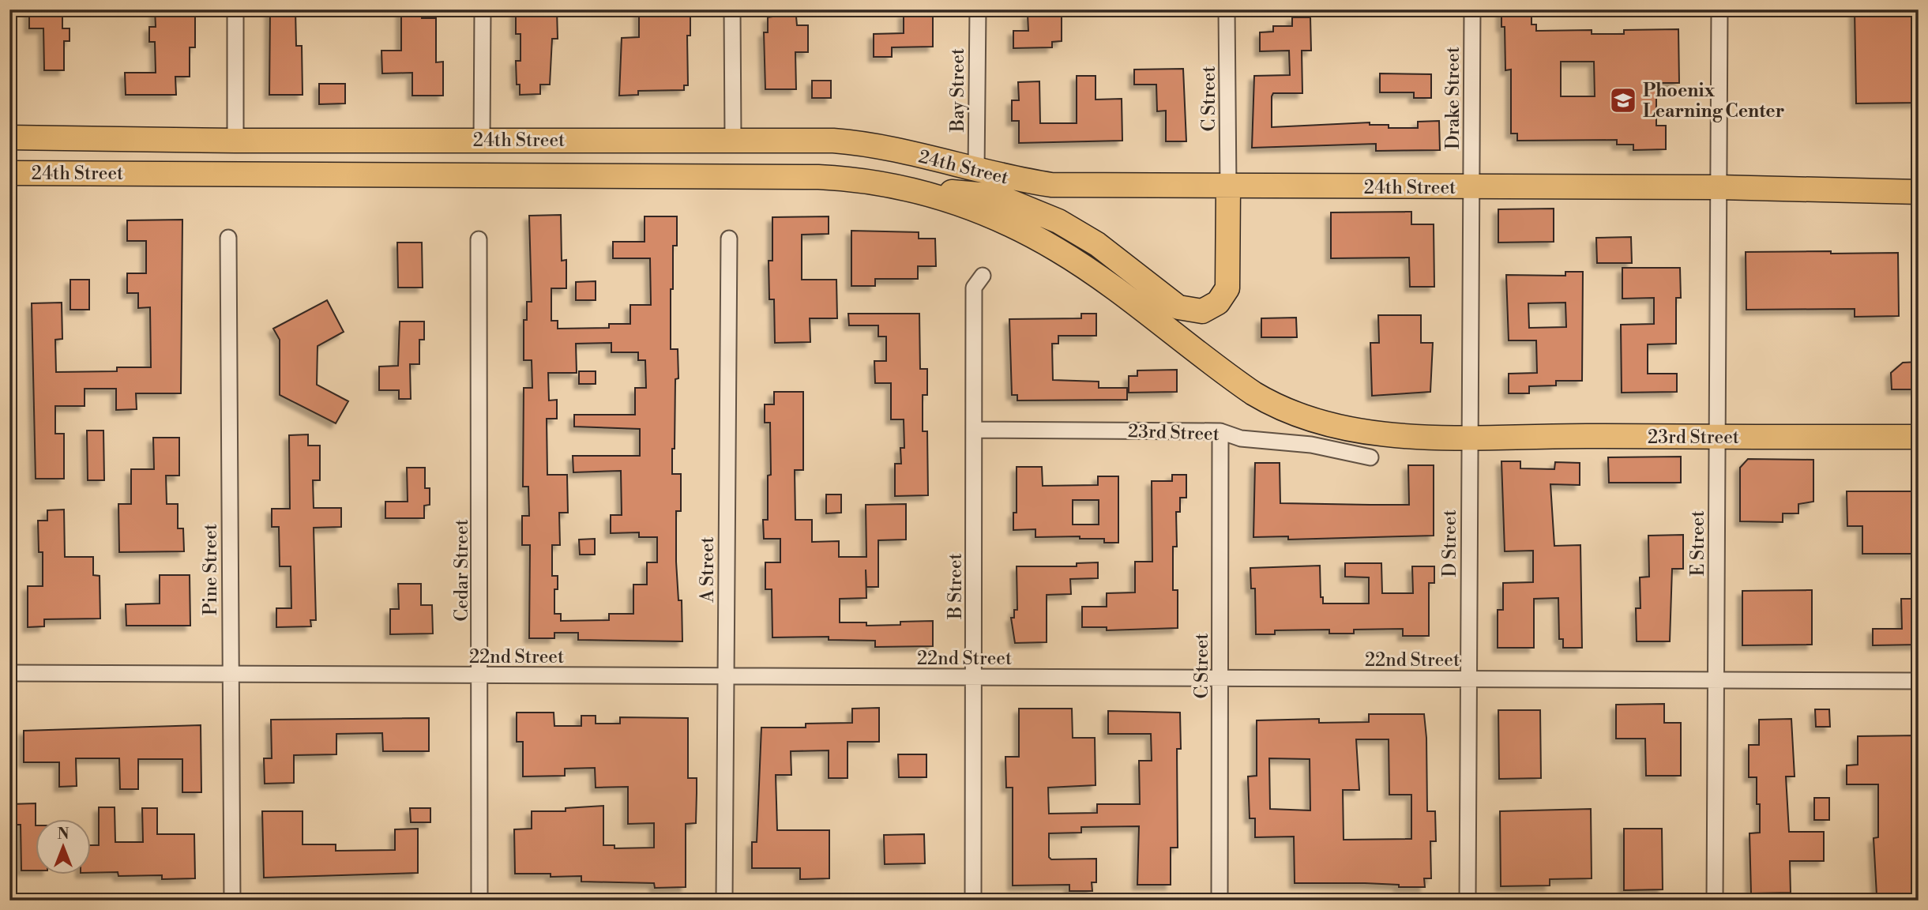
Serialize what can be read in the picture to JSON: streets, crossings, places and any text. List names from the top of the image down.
{
  "streets": {
    "main road": ["24th Street", "23rd Street"],
    "street": [
      "Bay Street",
      "Drake Street",
      "C Street",
      "D Street",
      "E Street",
      "Pine Street",
      "A Street",
      "Cedar Street",
      "B Street",
      "22nd Street"
    ]
  },
  "crossings": [
    ["Bay Street", "24th Street"],
    ["Drake Street", "24th Street"],
    ["Drake Street", "D Street"],
    ["C Street", "24th Street"],
    ["C Street", "23rd Street"],
    ["C Street", "22nd Street"],
    ["24th Street", "23rd Street"],
    ["24th Street", "D Street"],
    ["24th Street", "E Street"],
    ["23rd Street", "D Street"],
    ["23rd Street", "E Street"],
    ["23rd Street", "B Street"],
    ["D Street", "22nd Street"],
    ["E Street", "22nd Street"],
    ["Pine Street", "22nd Street"],
    ["A Street", "22nd Street"],
    ["Cedar Street", "22nd Street"],
    ["B Street", "22nd Street"]
  ],
  "places": {
    "school or university": ["Phoenix Learning Center"]
  },
  "north": "top"
}
